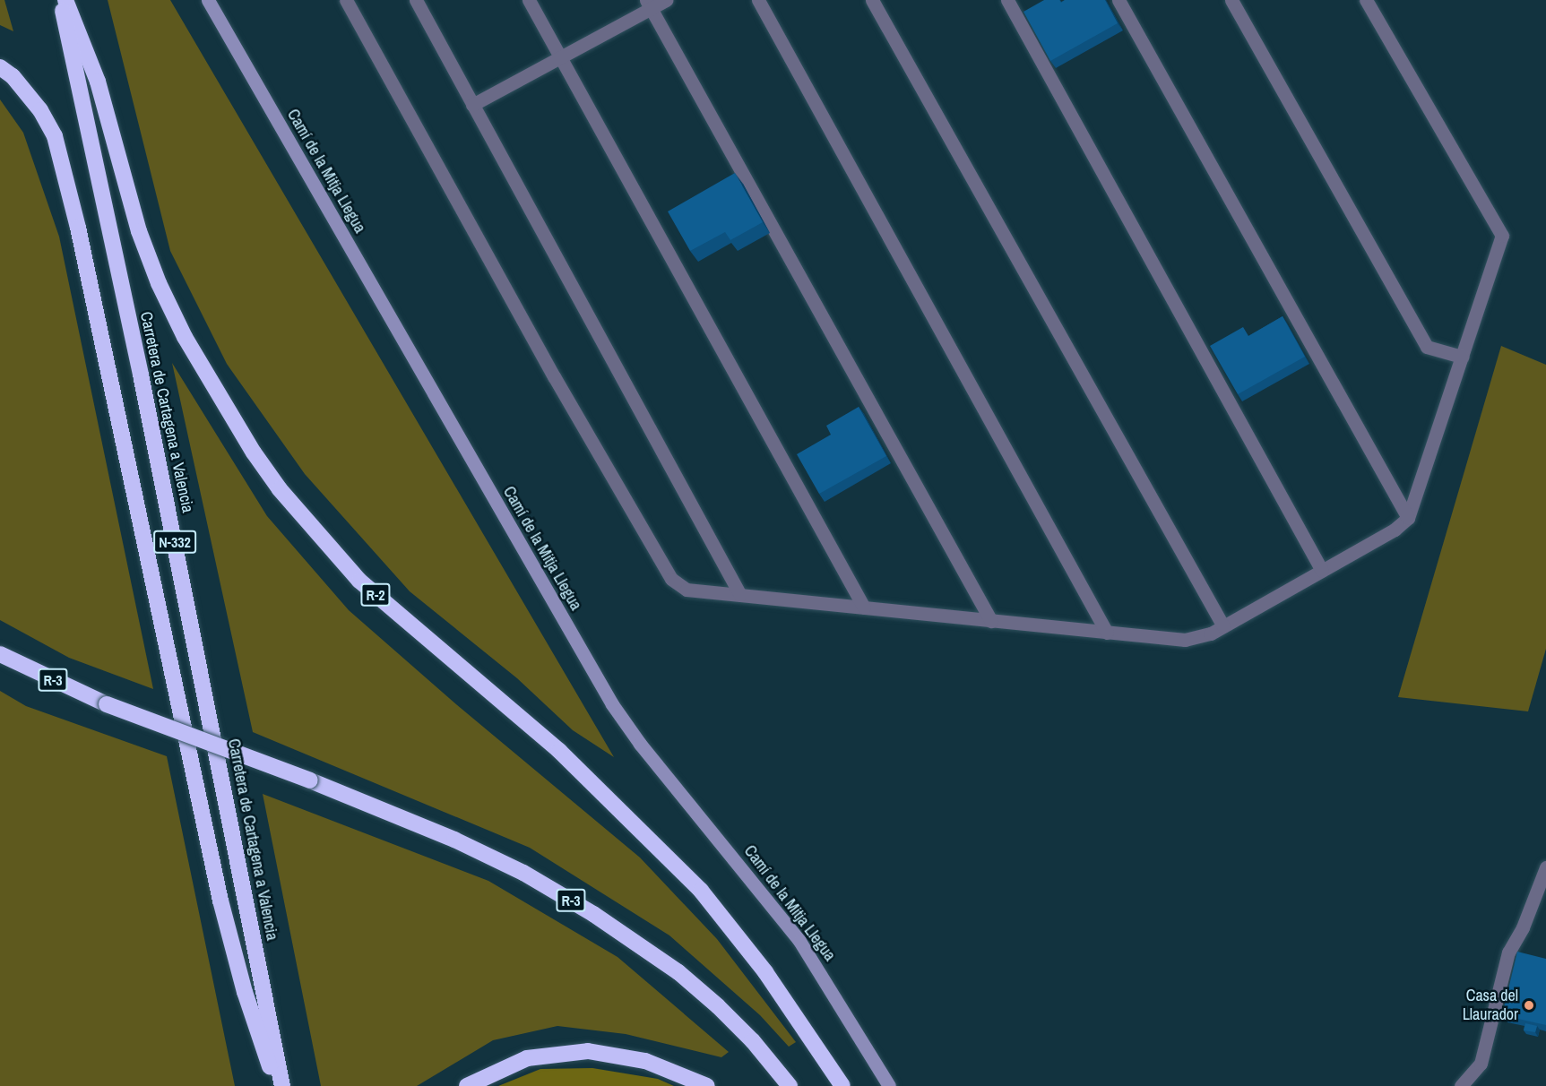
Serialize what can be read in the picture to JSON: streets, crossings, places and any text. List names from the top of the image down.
{
  "streets": {
    "highway": [
      "Carretera de Cartagena a Valencia",
      "N-332",
      "R-2",
      "R-3"
    ],
    "street": ["Camí de la Mitja Llegua"]
  },
  "places": ["Casa del Llaurador"]
}
